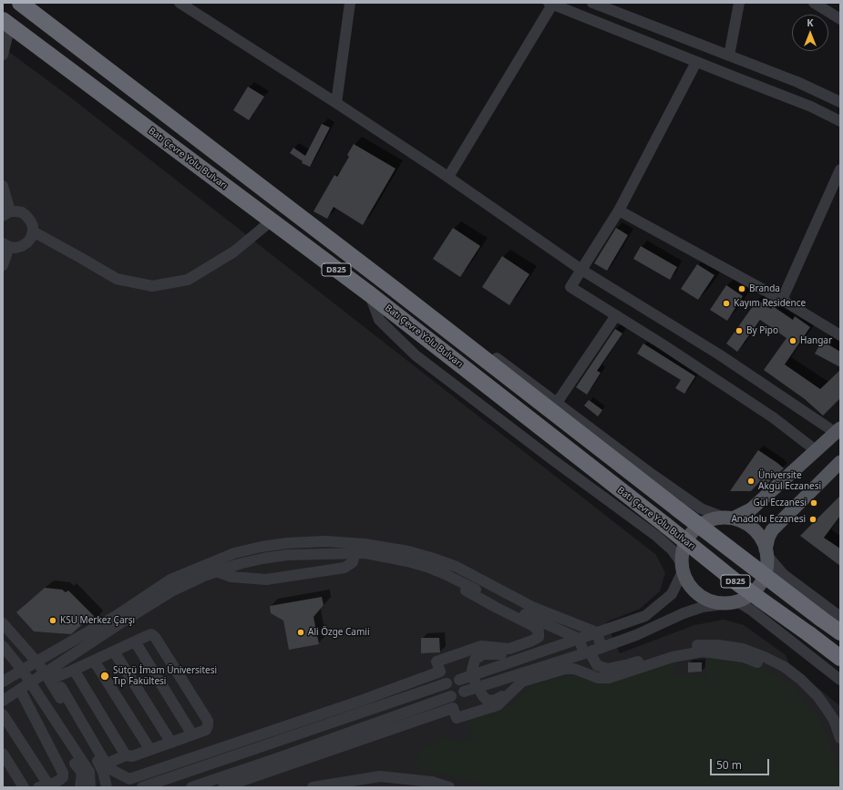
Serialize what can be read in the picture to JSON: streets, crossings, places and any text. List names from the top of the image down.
{
  "streets": {
    "highway": ["Batı Çevre Yolu Bulvarı", "D825"]
  },
  "places": [
    "Branda",
    "Kayım Residence",
    "By Pipo",
    "Hangar",
    "Üniversite Akgül Eczanesi",
    "Gül Eczanesi",
    "Anadolu Eczanesi",
    "KSU Merkez Çarşı",
    "Ali Özge Camii",
    "Sütçü İmam Üniversitesi Tıp Fakültesi"
  ],
  "scale_bar": "50 m",
  "north": "top"
}
